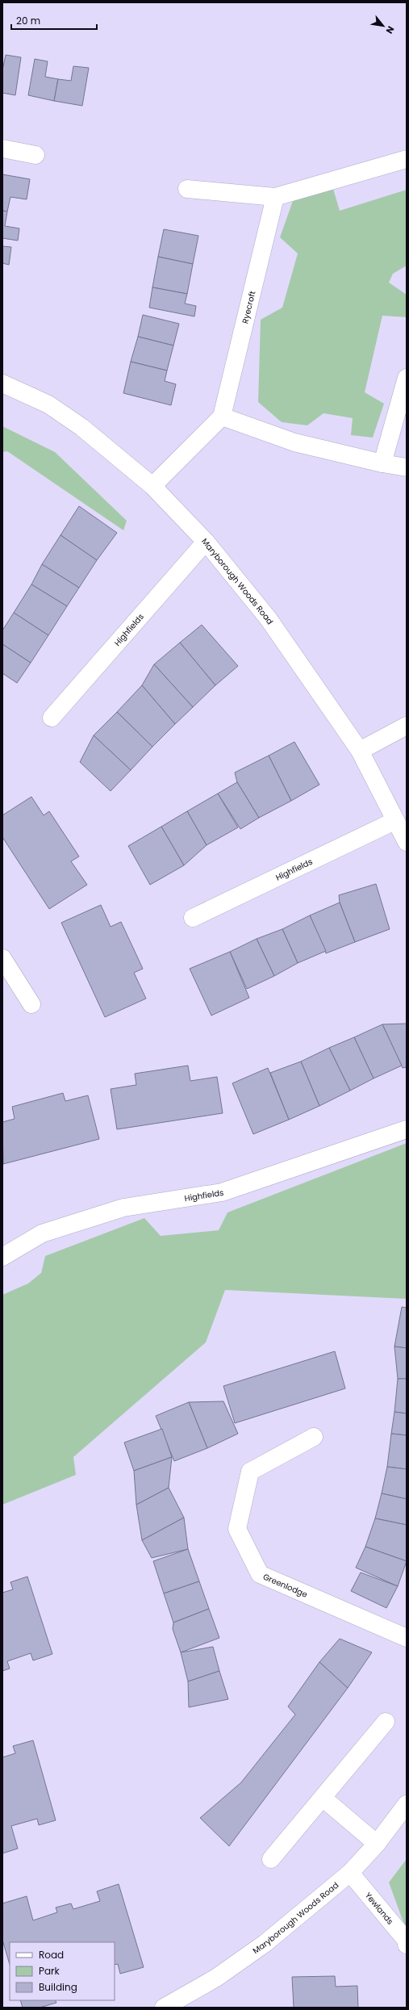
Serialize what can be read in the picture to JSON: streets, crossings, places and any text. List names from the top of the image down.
{
  "streets": {
    "street": [
      "Ryecroft",
      "Maryborough Woods Road",
      "Highfields",
      "Greenlodge",
      "Yewlands"
    ]
  },
  "crossings": [
    ["Maryborough Woods Road", "Highfields"],
    ["Maryborough Woods Road", "Yewlands"]
  ],
  "legend": ["Road", "Park", "Building"],
  "scale_bar": "20 m",
  "north": "bottom right"
}
